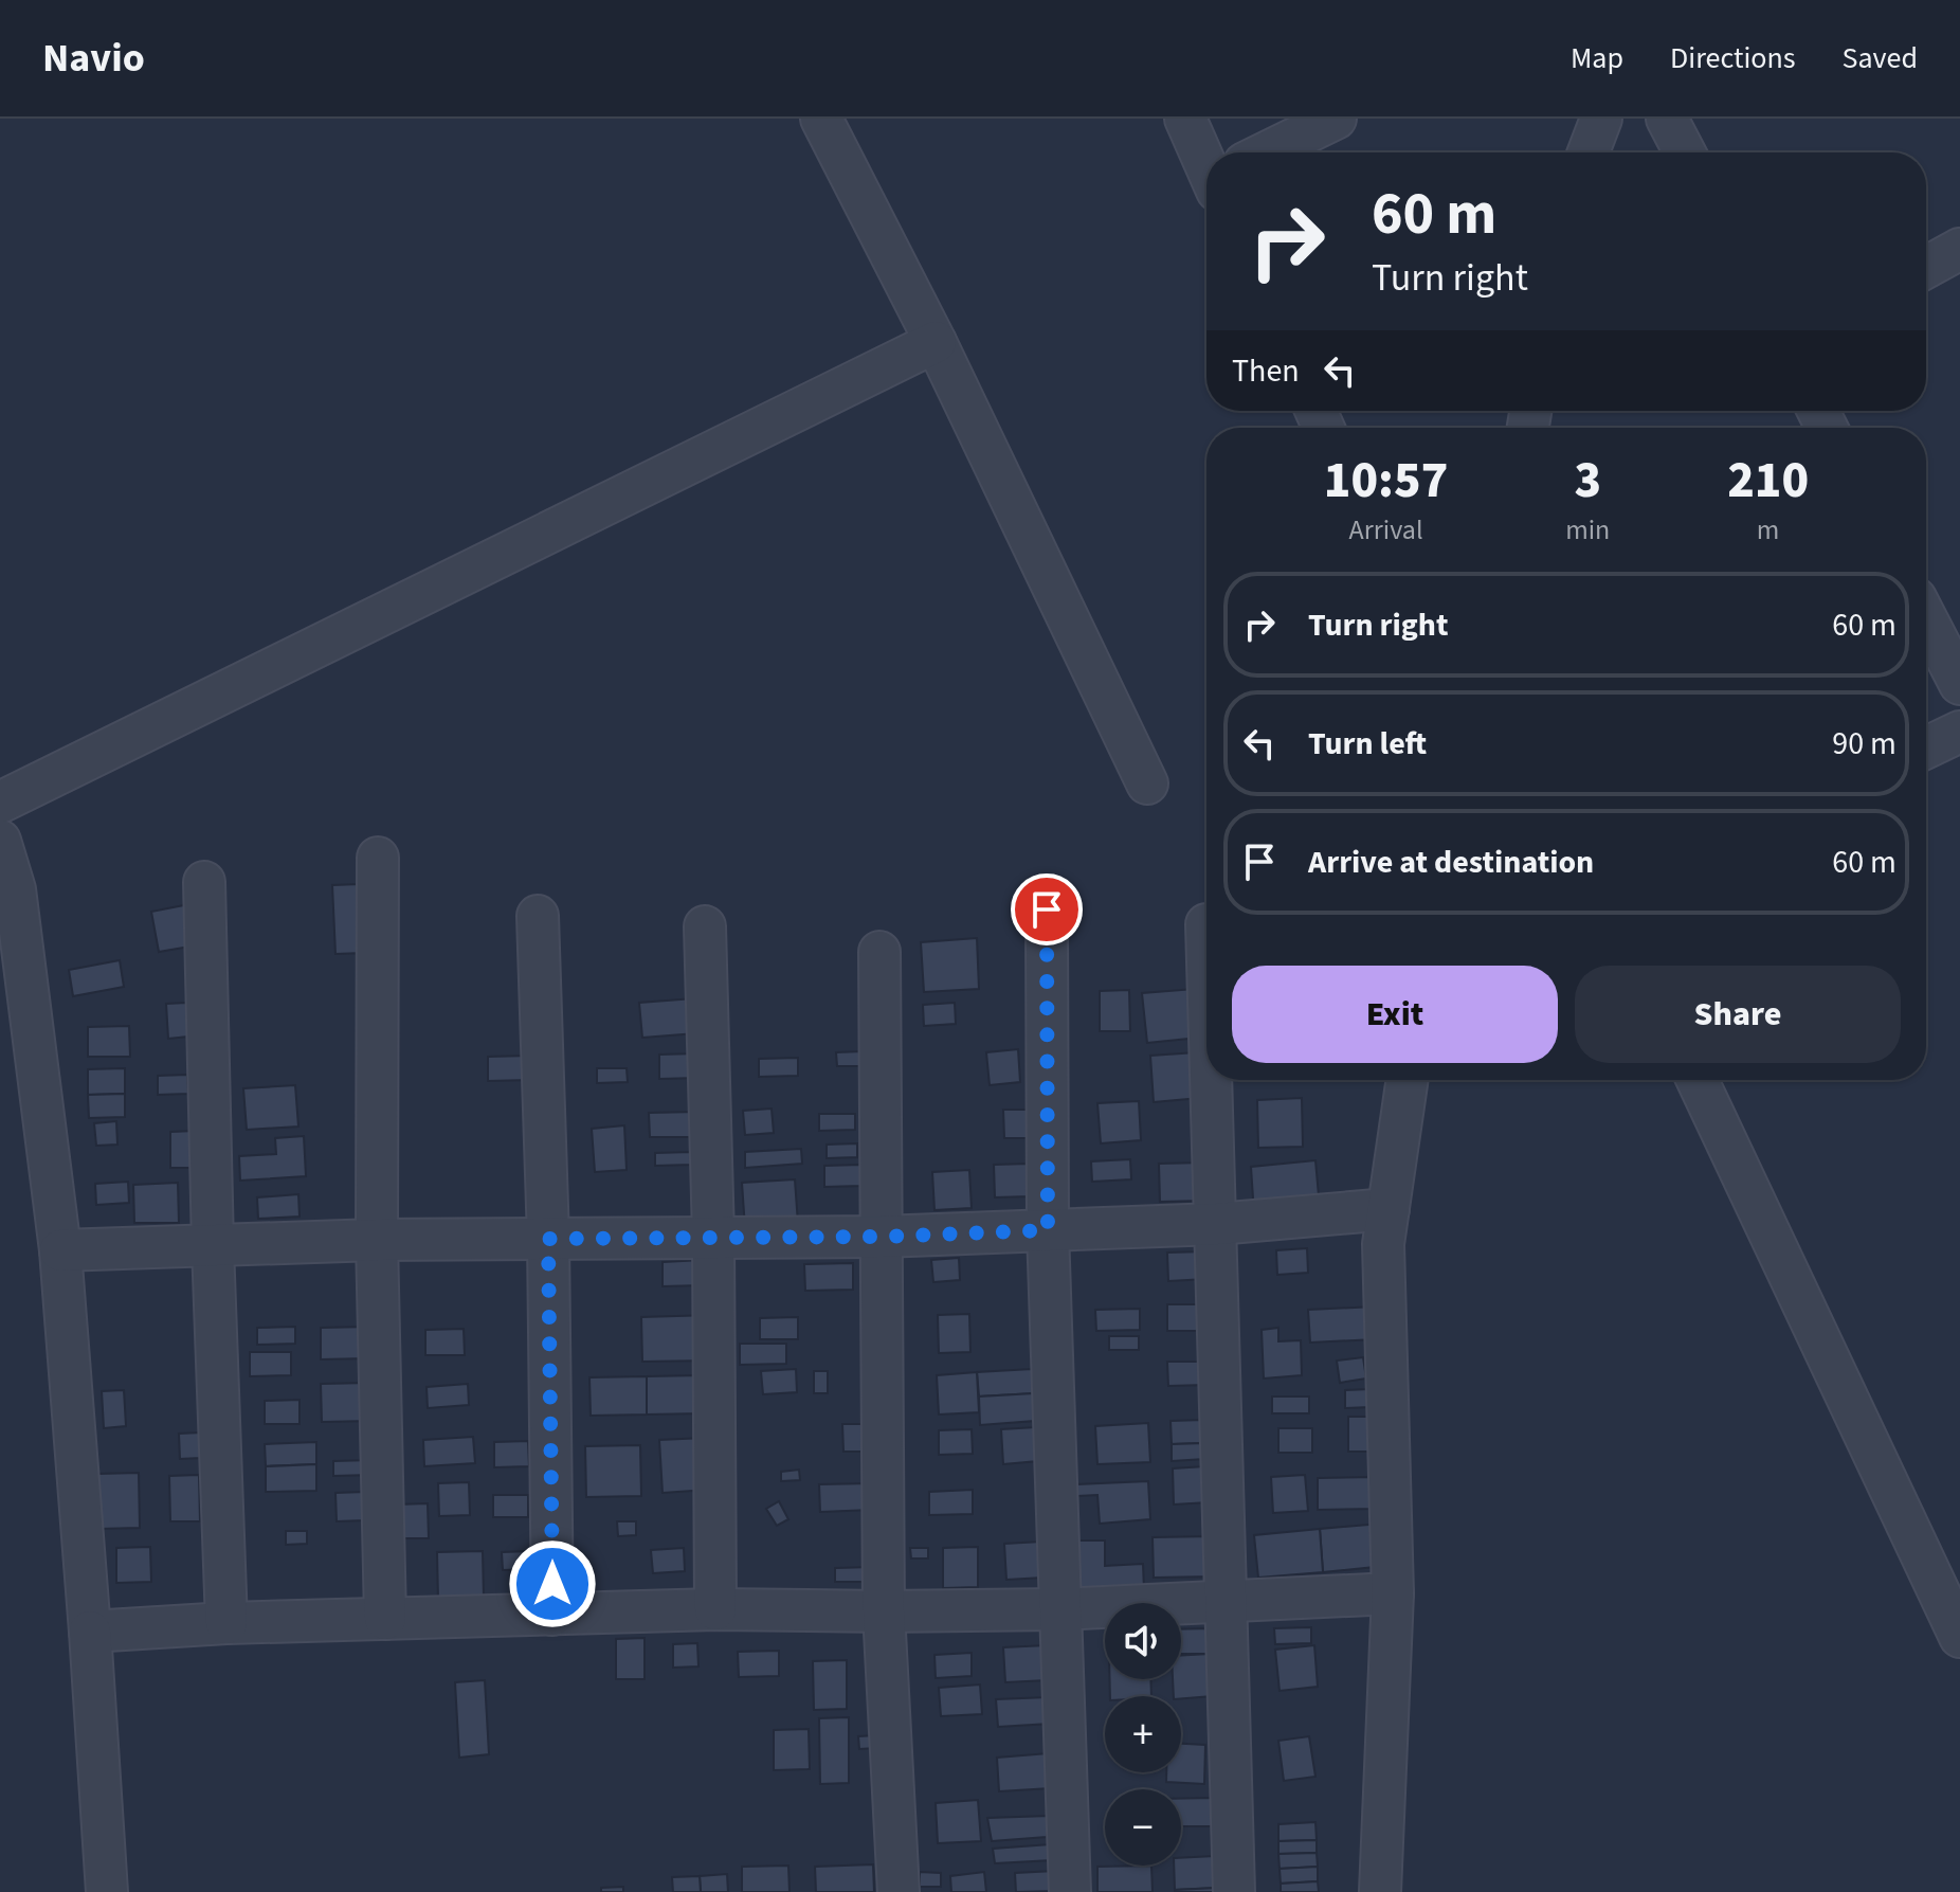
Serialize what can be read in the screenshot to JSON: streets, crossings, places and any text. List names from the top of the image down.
{
  "page": {
    "header": "Navio",
    "nav": ["Map", "Directions", "Saved"],
    "turn": ["60 m", "Turn right"],
    "then": "Then",
    "eta": [
      "10:57",
      "Arrival",
      "3",
      "min",
      "210",
      "m"
    ],
    "list": [
      {
        "name": "Turn right",
        "value": "60 m"
      },
      {
        "name": "Turn left",
        "value": "90 m"
      },
      {
        "name": "Arrive at destination",
        "value": "60 m"
      }
    ],
    "buttons": ["Exit", "Share"],
    "map_buttons": ["+", "−"]
  }
}
